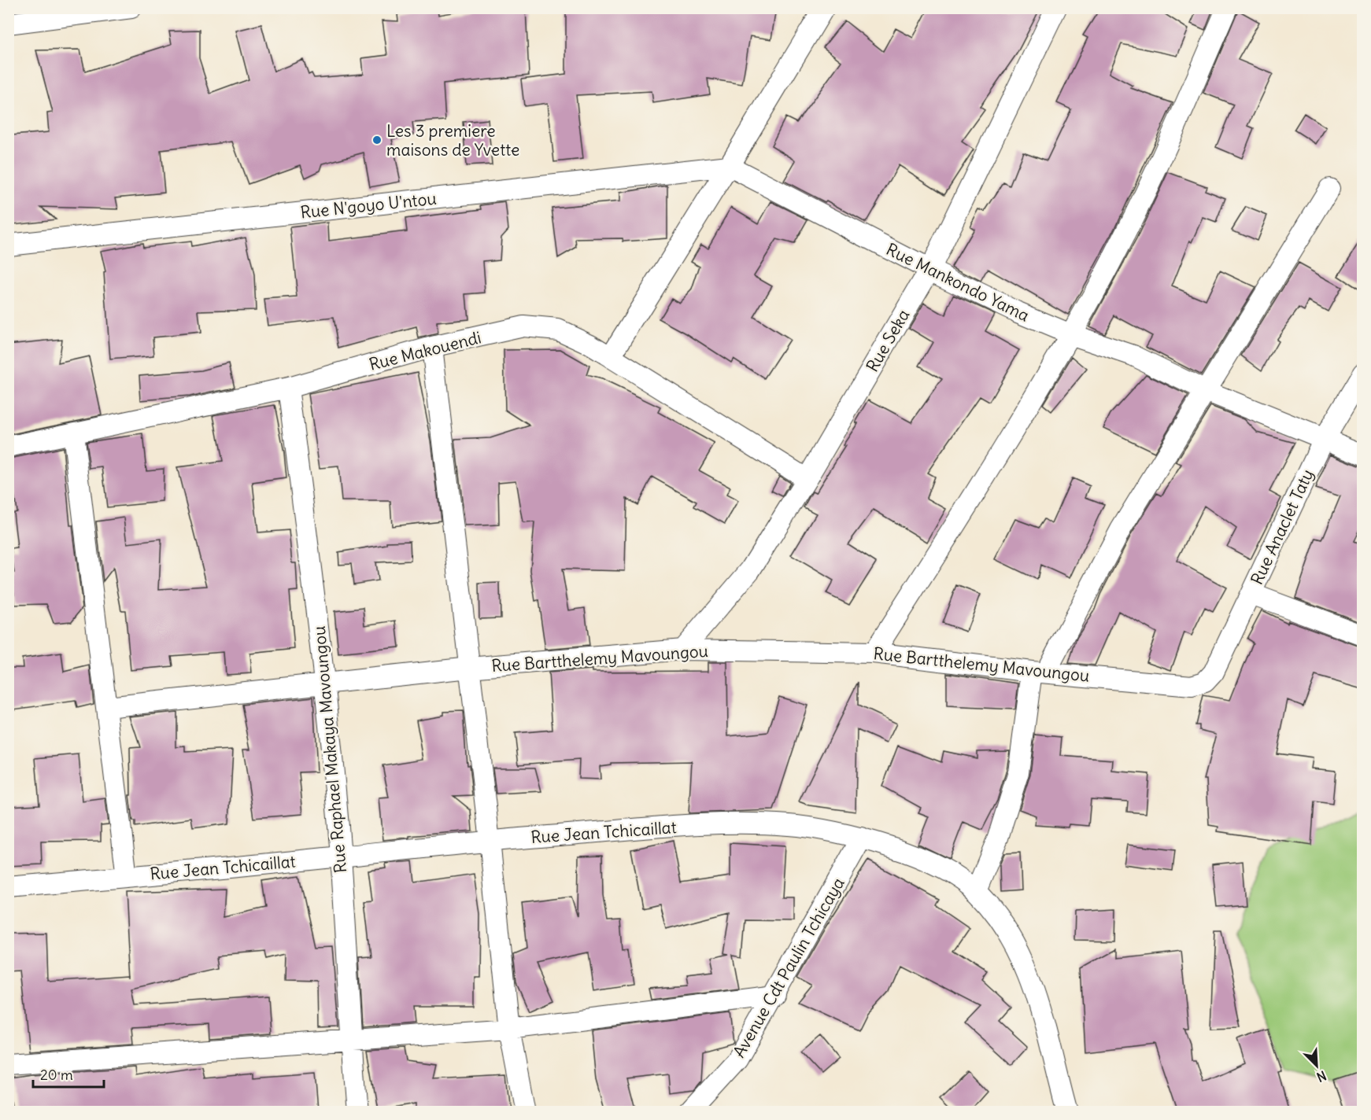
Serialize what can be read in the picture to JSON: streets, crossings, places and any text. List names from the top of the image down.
{
  "streets": {
    "street": [
      "Rue N'goyo U'ntou",
      "Rue Mankondo Yama",
      "Rue Seka",
      "Rue Makouendi",
      "Rue Anaclet Taty",
      "Rue Bartthelemy Mavoungou",
      "Rue Raphael Makaya Mavoungou",
      "Rue Jean Tchicaillat",
      "Avenue Cdt Paulin Tchicaya"
    ]
  },
  "crossings": [
    ["Rue N'goyo U'ntou", "Rue Mankondo Yama"],
    ["Rue Mankondo Yama", "Rue Seka"],
    ["Rue Mankondo Yama", "Rue Anaclet Taty"],
    ["Rue Seka", "Rue Makouendi"],
    ["Rue Seka", "Rue Bartthelemy Mavoungou"],
    ["Rue Makouendi", "Rue Raphael Makaya Mavoungou"],
    ["Rue Anaclet Taty", "Rue Bartthelemy Mavoungou"],
    ["Rue Bartthelemy Mavoungou", "Rue Raphael Makaya Mavoungou"],
    ["Rue Raphael Makaya Mavoungou", "Rue Jean Tchicaillat"],
    ["Rue Jean Tchicaillat", "Avenue Cdt Paulin Tchicaya"]
  ],
  "places": ["Les 3 premiere maisons de Yvette"],
  "scale_bar": "20 m",
  "north": "bottom right"
}
